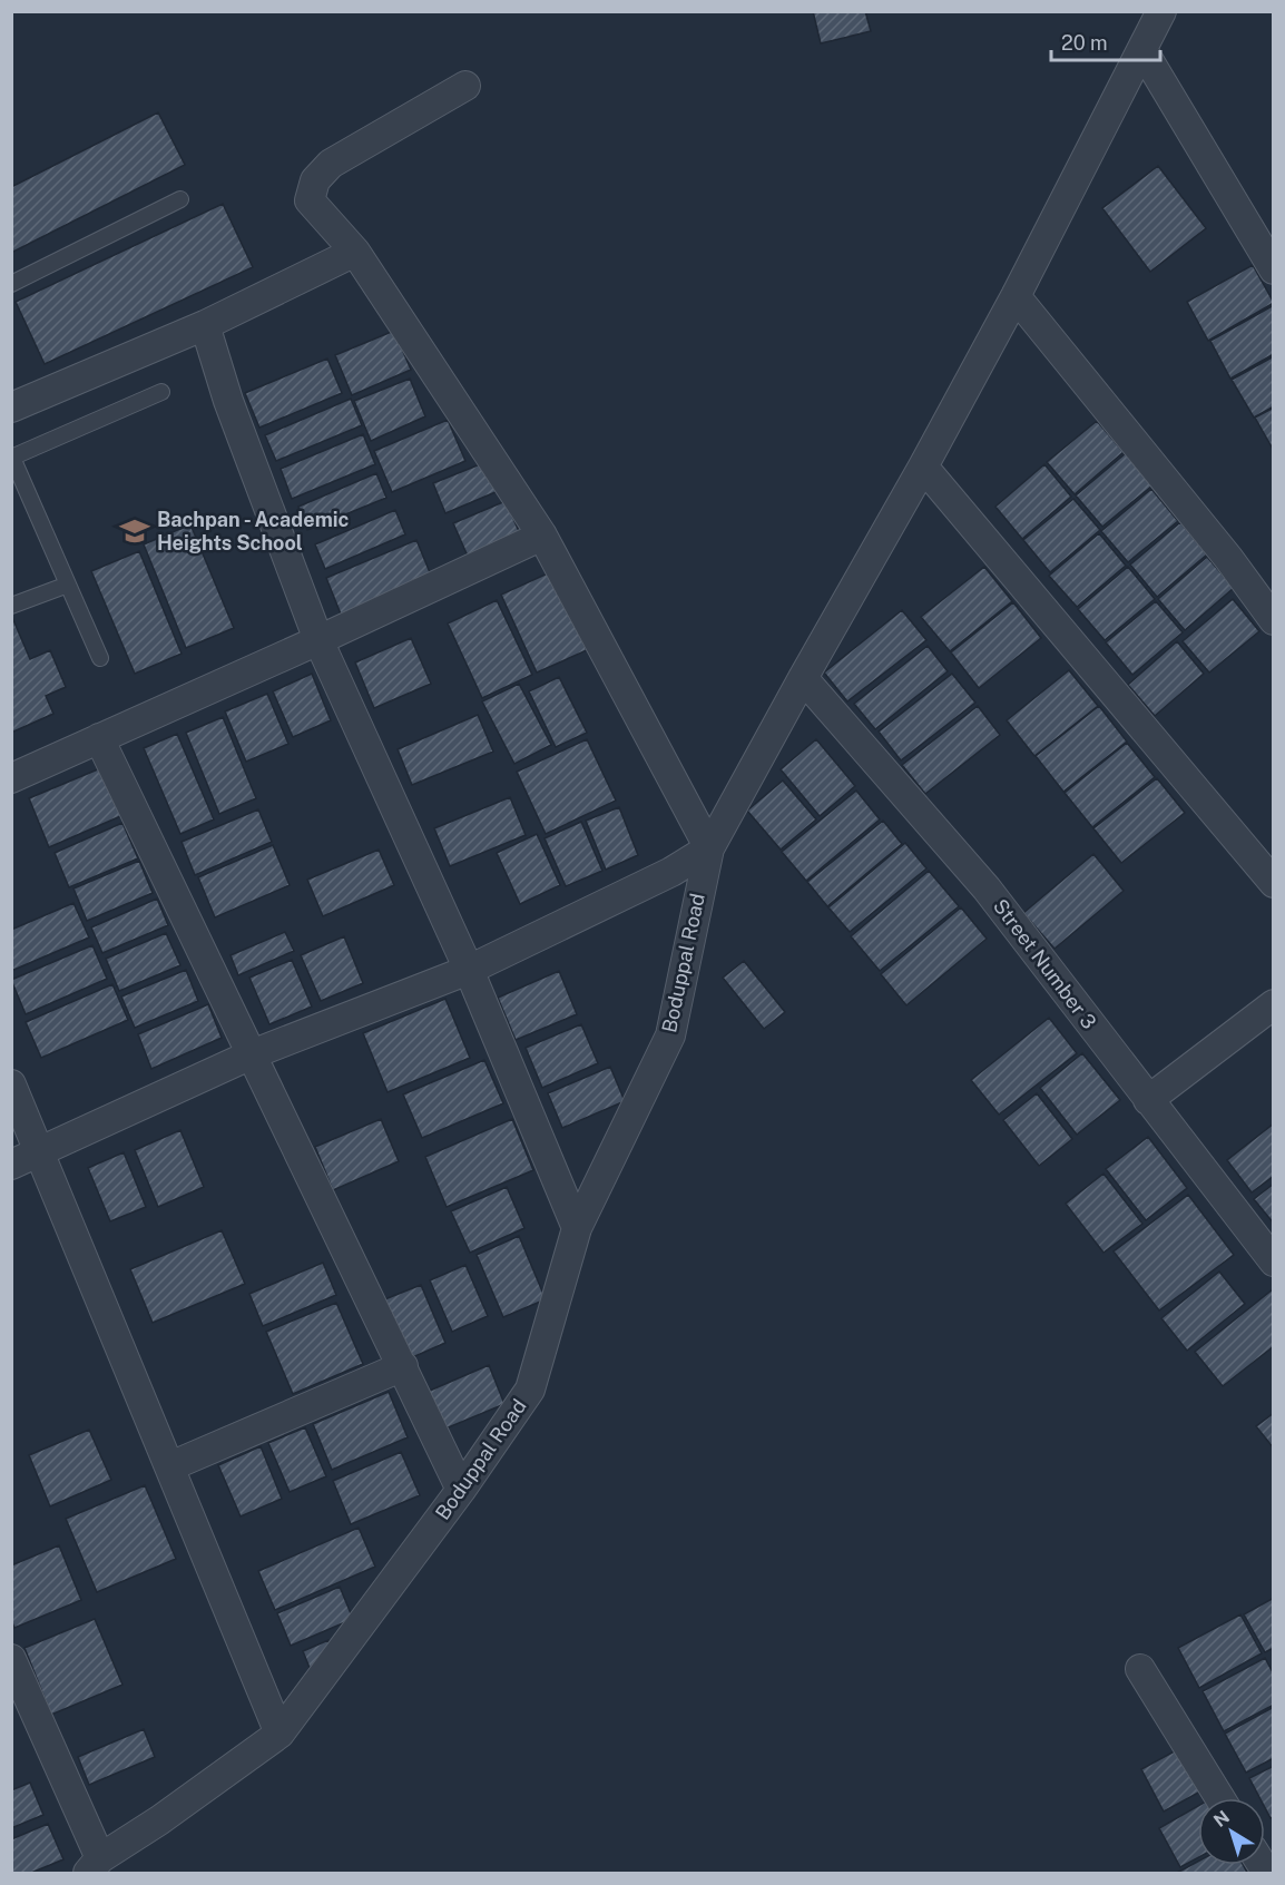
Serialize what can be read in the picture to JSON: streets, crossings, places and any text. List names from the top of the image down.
{
  "streets": {
    "street": ["Boduppal Road", "Street Number 3"]
  },
  "places": {
    "school or university": ["Bachpan - Academic Heights School"]
  },
  "scale_bar": "20 m",
  "north": "top left"
}
